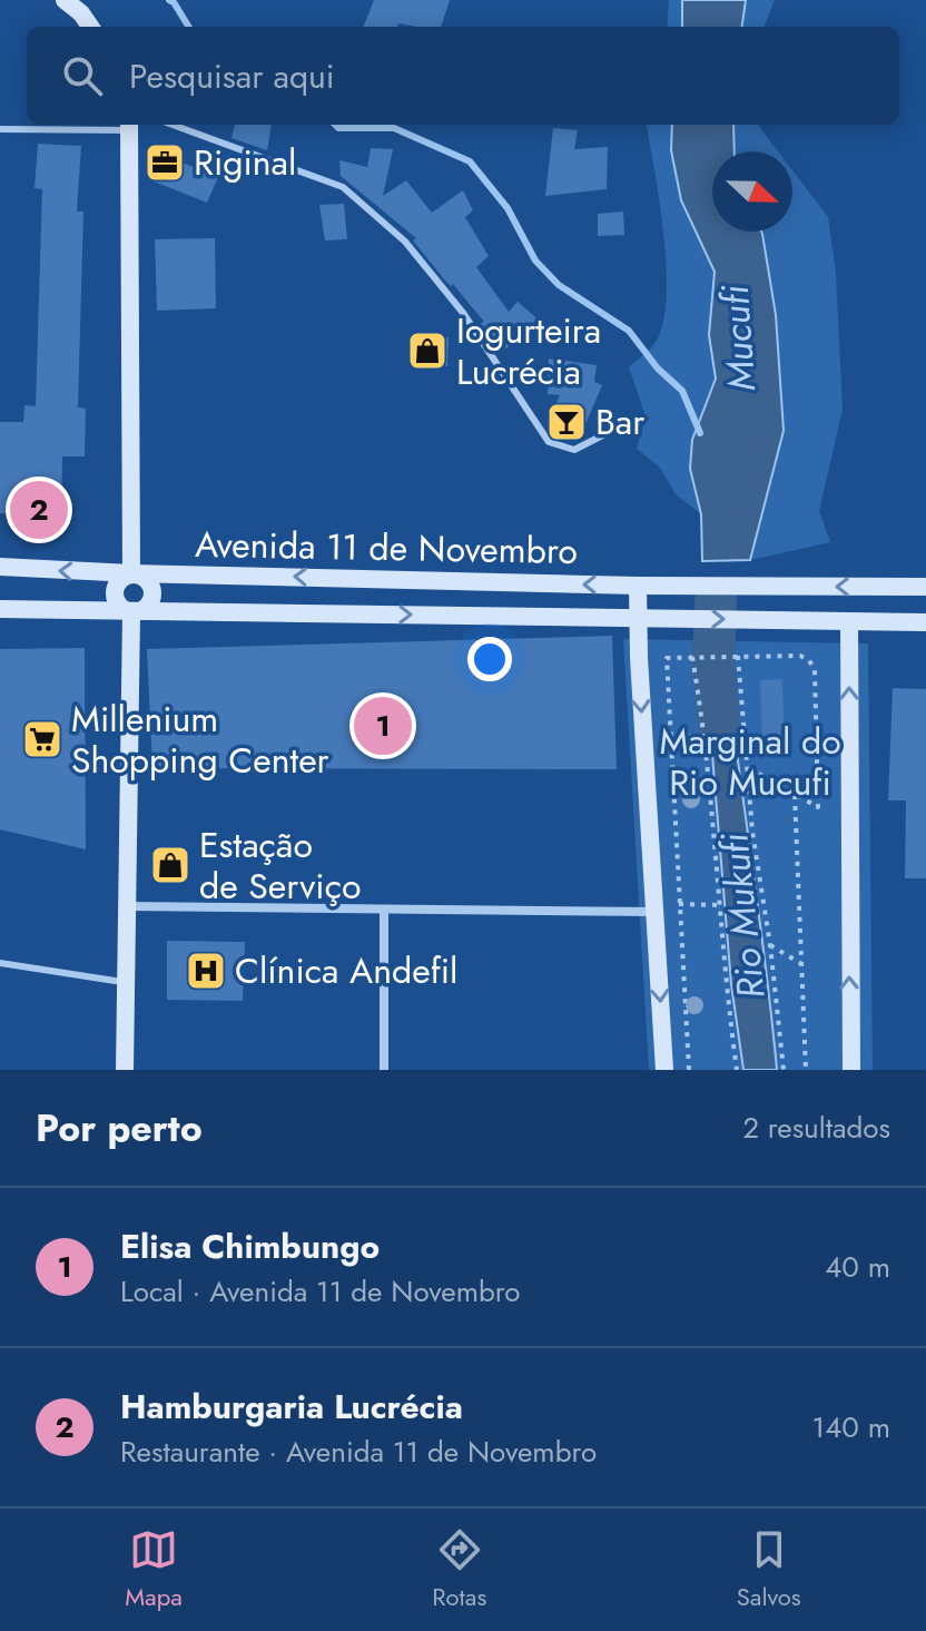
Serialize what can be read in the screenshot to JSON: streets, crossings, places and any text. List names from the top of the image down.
{
  "streets": {
    "street": ["Avenida 11 de Novembro"]
  },
  "water": ["Mucufi", "Rio Mukufi"],
  "parks": ["Marginal do Rio Mucufi"],
  "places": {
    "office": ["Riginal"],
    "shop": ["Iogurteira Lucrécia", "Estação de Serviço"],
    "bar": ["Bar"],
    "supermarket": ["Millenium Shopping Center"],
    "hospital": ["Clínica Andefil"]
  },
  "north": "right",
  "page": {
    "search": "Pesquisar aqui",
    "pins": ["2", "1"],
    "heading": ["Por perto", "2 resultados"],
    "list": [
      {
        "mark": "1",
        "name": "Elisa Chimbungo",
        "note": "Local · Avenida 11 de Novembro",
        "value": "40 m"
      },
      {
        "mark": "2",
        "name": "Hamburgaria Lucrécia",
        "note": "Restaurante · Avenida 11 de Novembro",
        "value": "140 m"
      }
    ],
    "nav": ["Mapa", "Rotas", "Salvos"]
  }
}
